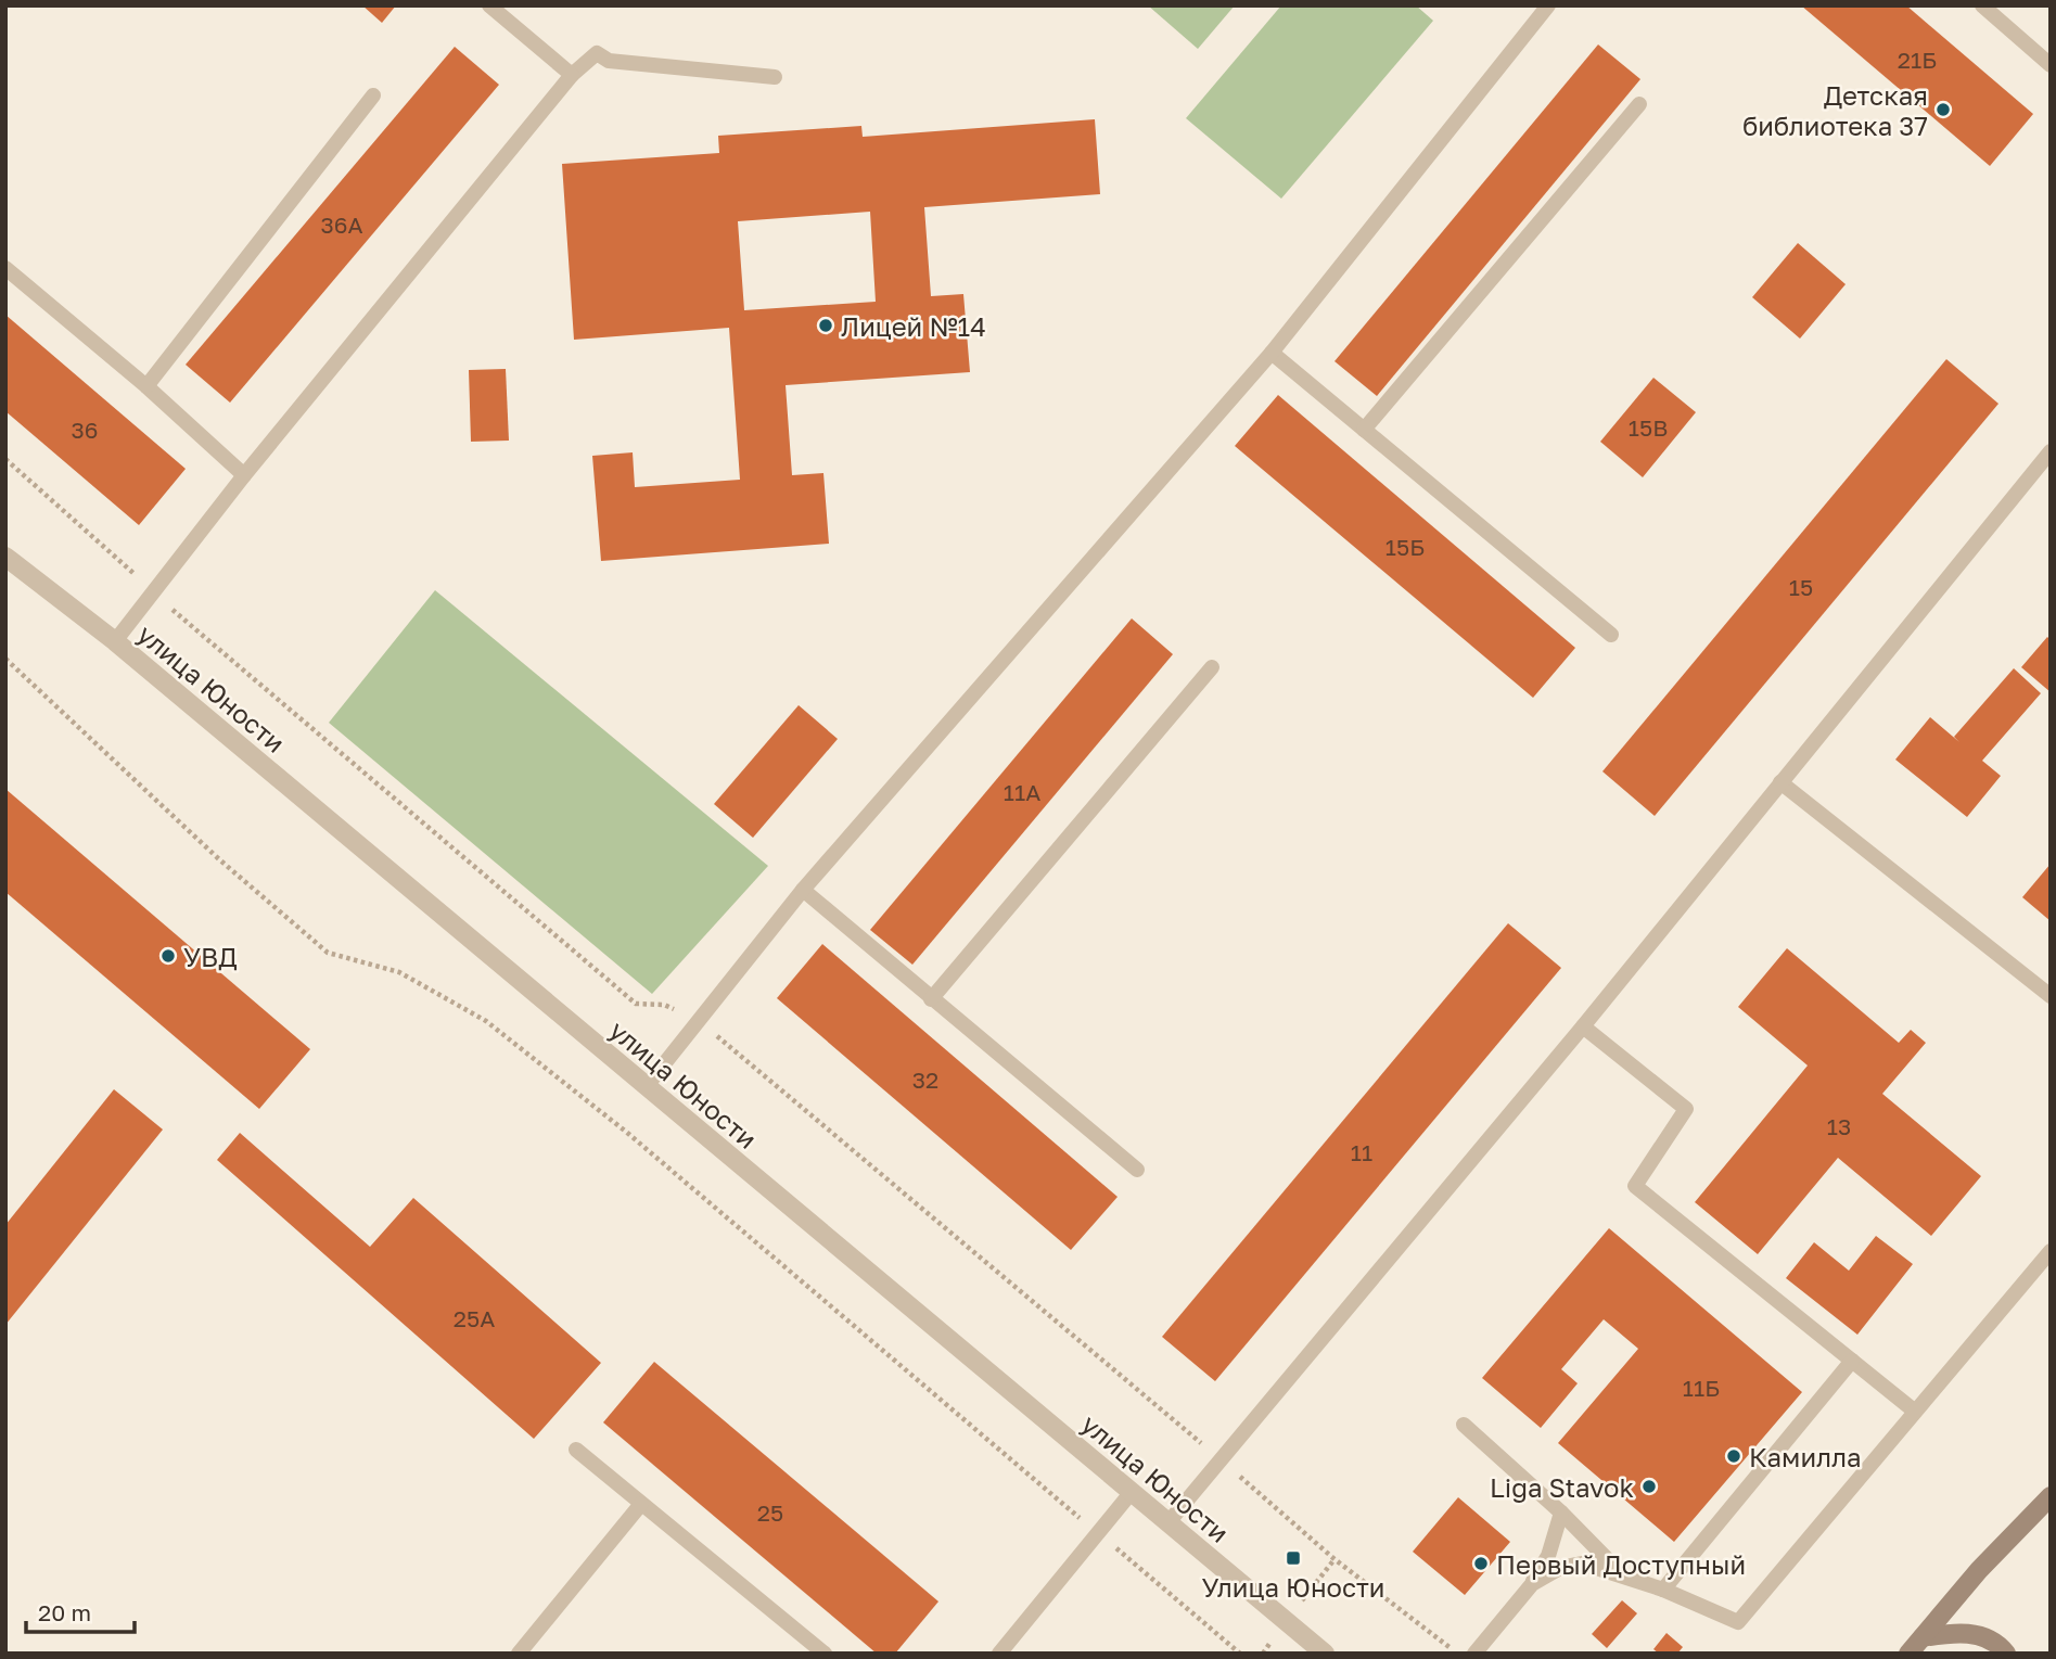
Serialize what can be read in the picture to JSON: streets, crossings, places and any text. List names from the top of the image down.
{
  "streets": {
    "street": ["улица Юности"]
  },
  "places": {
    "other": [
      "Детская библиотека 37",
      "Лицей №14",
      "УВД",
      "Камилла",
      "Liga Stavok",
      "Первый Доступный"
    ],
    "transit": ["Улица Юности"]
  },
  "house_numbers": [
    "21Б",
    "36А",
    "15В",
    "36",
    "15Б",
    "15",
    "11А",
    "32",
    "13",
    "11",
    "25А",
    "11Б",
    "25"
  ],
  "scale_bar": "20 m"
}
